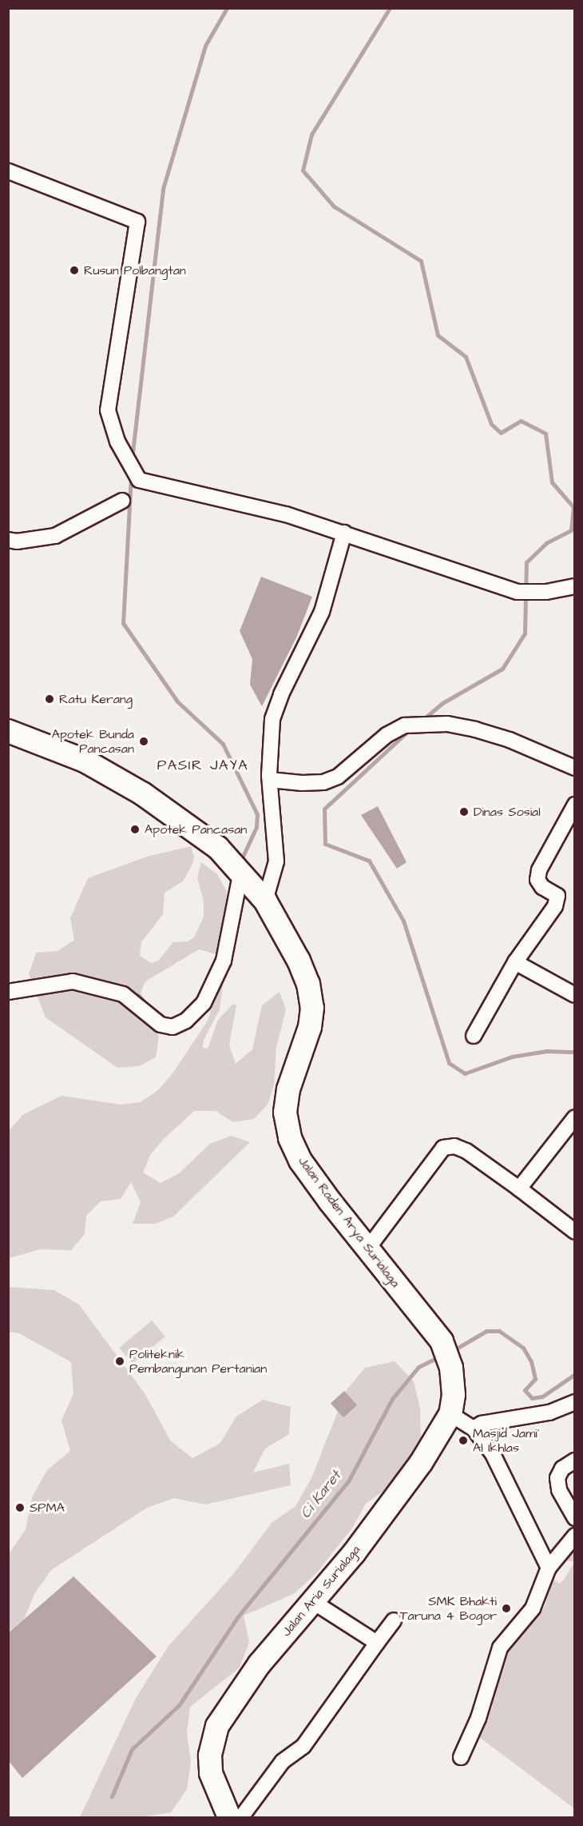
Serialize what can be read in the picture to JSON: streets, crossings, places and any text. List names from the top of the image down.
{
  "streets": {
    "main road": ["Jalan Raden Arya Surialaga", "Jalan Aria Surialaga"]
  },
  "crossings": [
    ["Jalan Raden Arya Surialaga", "Jalan Aria Surialaga"]
  ],
  "districts": ["PASIR JAYA"],
  "water": ["Ci Karet"],
  "places": [
    "Rusun Polbangtan",
    "Ratu Kerang",
    "Apotek Bunda Pancasan",
    "Dinas Sosial",
    "Apotek Pancasan",
    "Politeknik Pembangunan Pertanian",
    "Masjid Jami' Al Ikhlas",
    "SPMA",
    "SMK Bhakti Taruna 4 Bogor"
  ]
}
